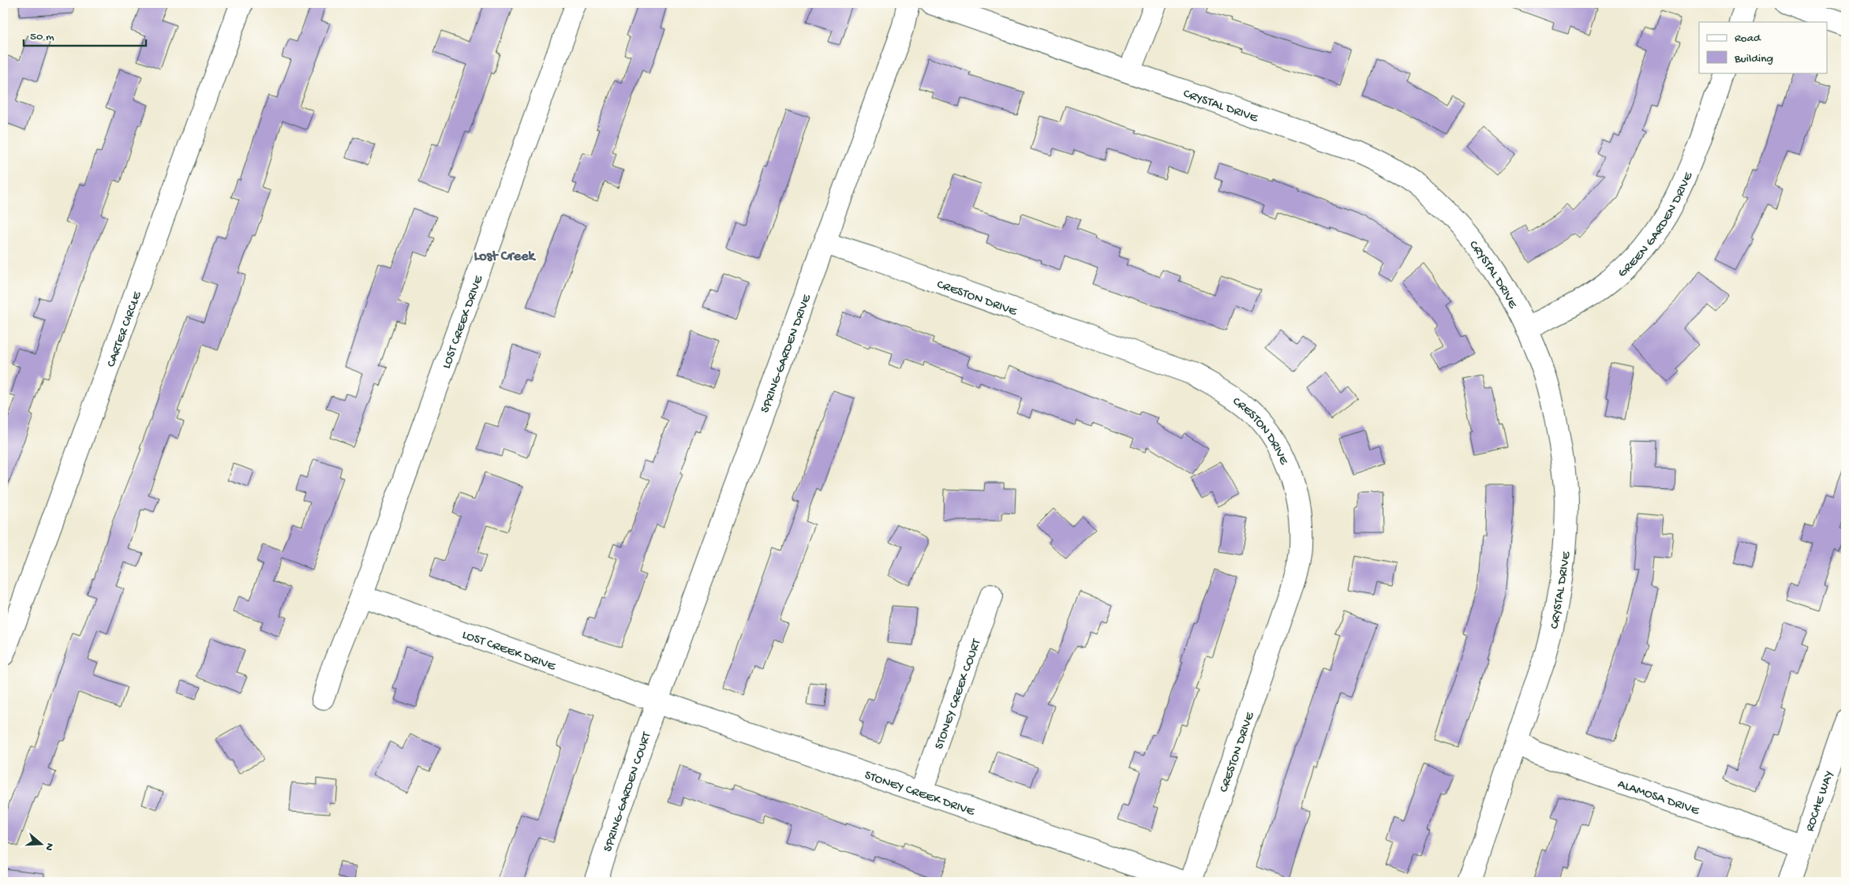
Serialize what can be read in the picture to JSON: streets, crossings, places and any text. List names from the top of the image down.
{
  "streets": {
    "street": [
      "CRYSTAL DRIVE",
      "GREEN GARDEN DRIVE",
      "CRESTON DRIVE",
      "LOST CREEK DRIVE",
      "CARTER CIRCLE",
      "SPRING-GARDEN DRIVE",
      "STONEY CREEK COURT",
      "STONEY CREEK DRIVE",
      "SPRING-GARDEN COURT",
      "ALAMOSA DRIVE",
      "ROCHE WAY"
    ]
  },
  "crossings": [
    ["CRYSTAL DRIVE", "GREEN GARDEN DRIVE"],
    ["CRYSTAL DRIVE", "ALAMOSA DRIVE"],
    ["CRESTON DRIVE", "SPRING-GARDEN DRIVE"],
    ["LOST CREEK DRIVE", "SPRING-GARDEN DRIVE"],
    ["LOST CREEK DRIVE", "STONEY CREEK DRIVE"],
    ["LOST CREEK DRIVE", "SPRING-GARDEN COURT"],
    ["SPRING-GARDEN DRIVE", "STONEY CREEK DRIVE"],
    ["SPRING-GARDEN DRIVE", "SPRING-GARDEN COURT"],
    ["STONEY CREEK COURT", "STONEY CREEK DRIVE"],
    ["STONEY CREEK DRIVE", "SPRING-GARDEN COURT"],
    ["ALAMOSA DRIVE", "ROCHE WAY"]
  ],
  "districts": ["Lost Creek"],
  "legend": ["Road", "Building"],
  "scale_bar": "50 m",
  "north": "right"
}
